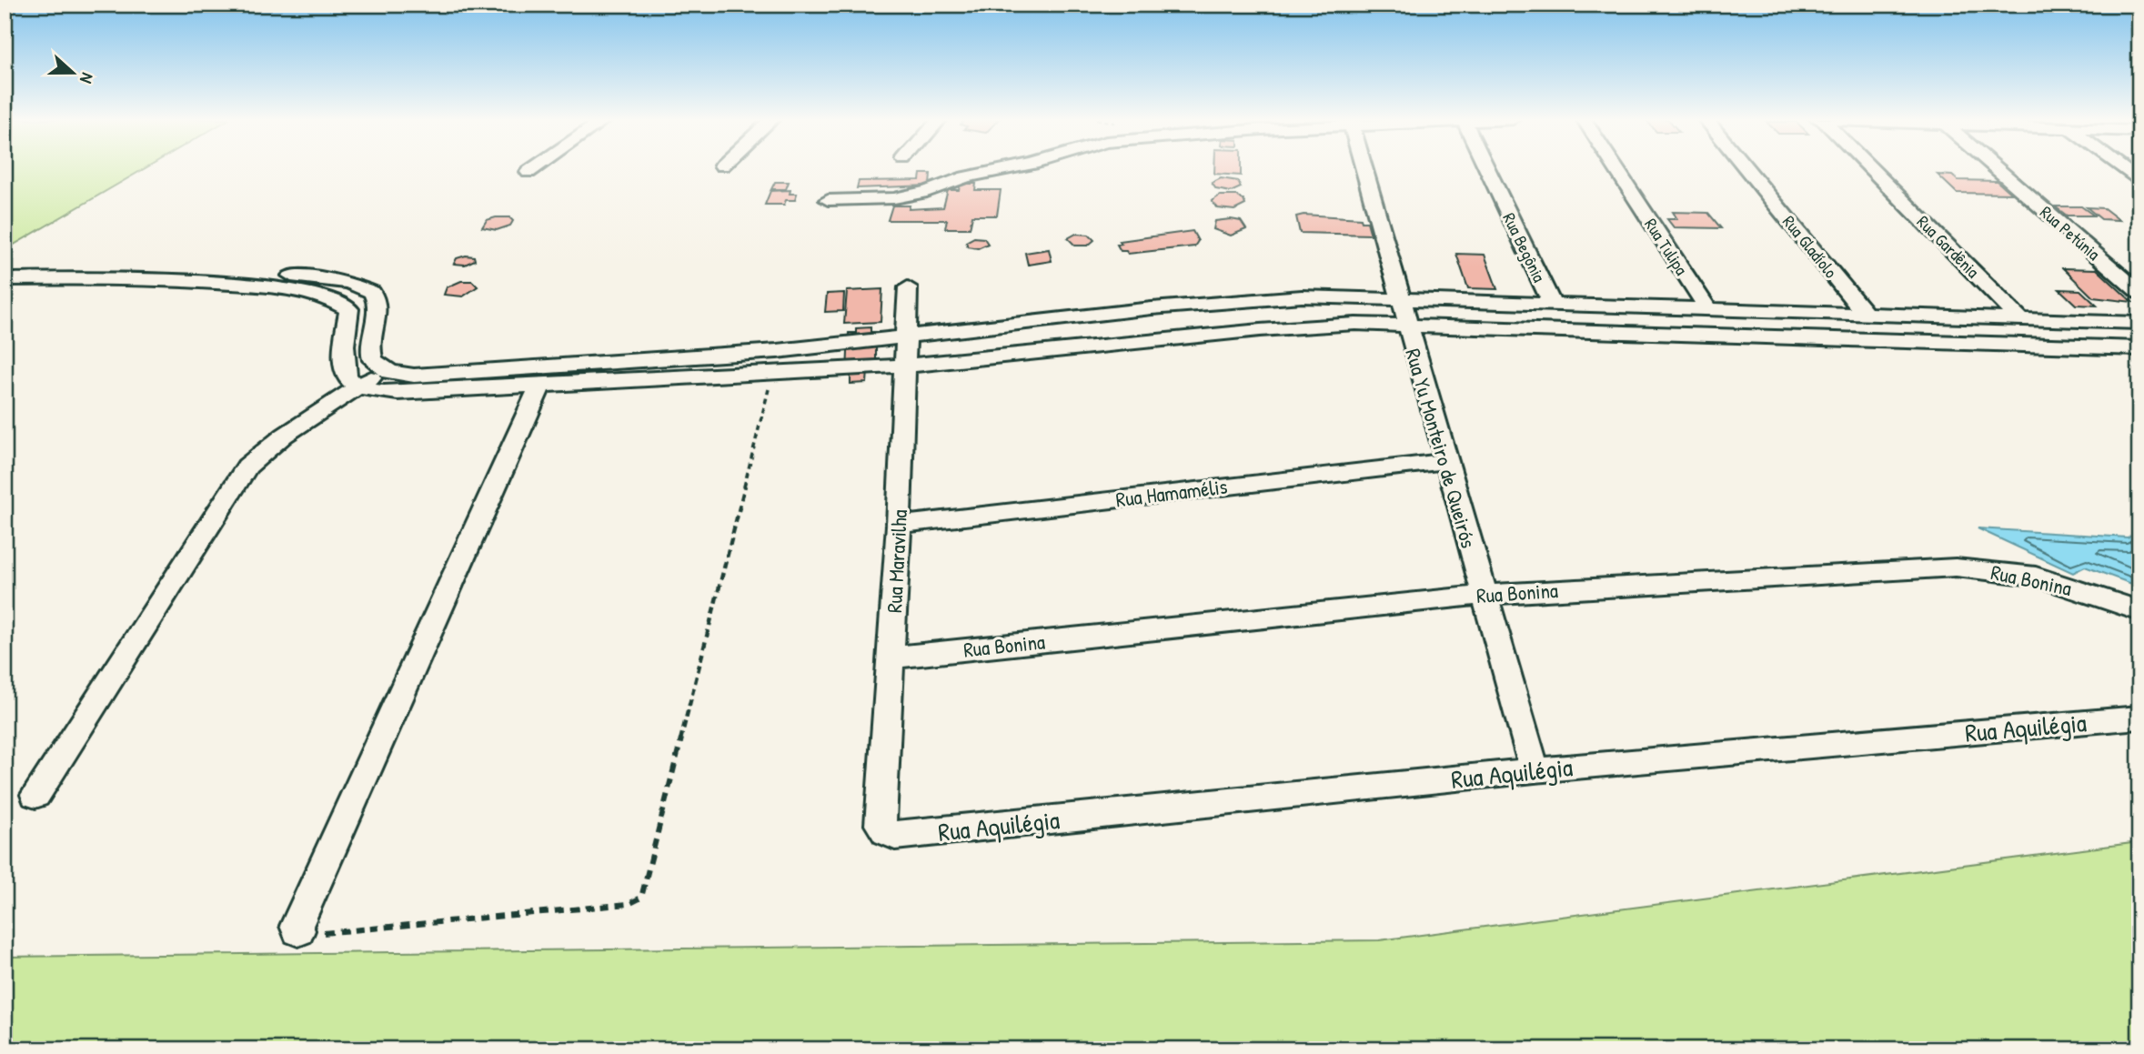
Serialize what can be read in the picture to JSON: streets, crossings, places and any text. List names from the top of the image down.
{
  "streets": {
    "street": [
      "Rua Petúnia",
      "Rua Tulipa",
      "Rua Gladíolo",
      "Rua Gardênia",
      "Rua Begônia",
      "Rua Yu Monteiro de Queirós",
      "Rua Hamamélis",
      "Rua Maravilha",
      "Rua Bonina",
      "Rua Aquilégia"
    ]
  },
  "crossings": [
    ["Rua Yu Monteiro de Queirós", "Rua Hamamélis"],
    ["Rua Yu Monteiro de Queirós", "Rua Bonina"],
    ["Rua Yu Monteiro de Queirós", "Rua Aquilégia"],
    ["Rua Hamamélis", "Rua Maravilha"],
    ["Rua Maravilha", "Rua Bonina"],
    ["Rua Maravilha", "Rua Aquilégia"]
  ],
  "north": "right"
}
